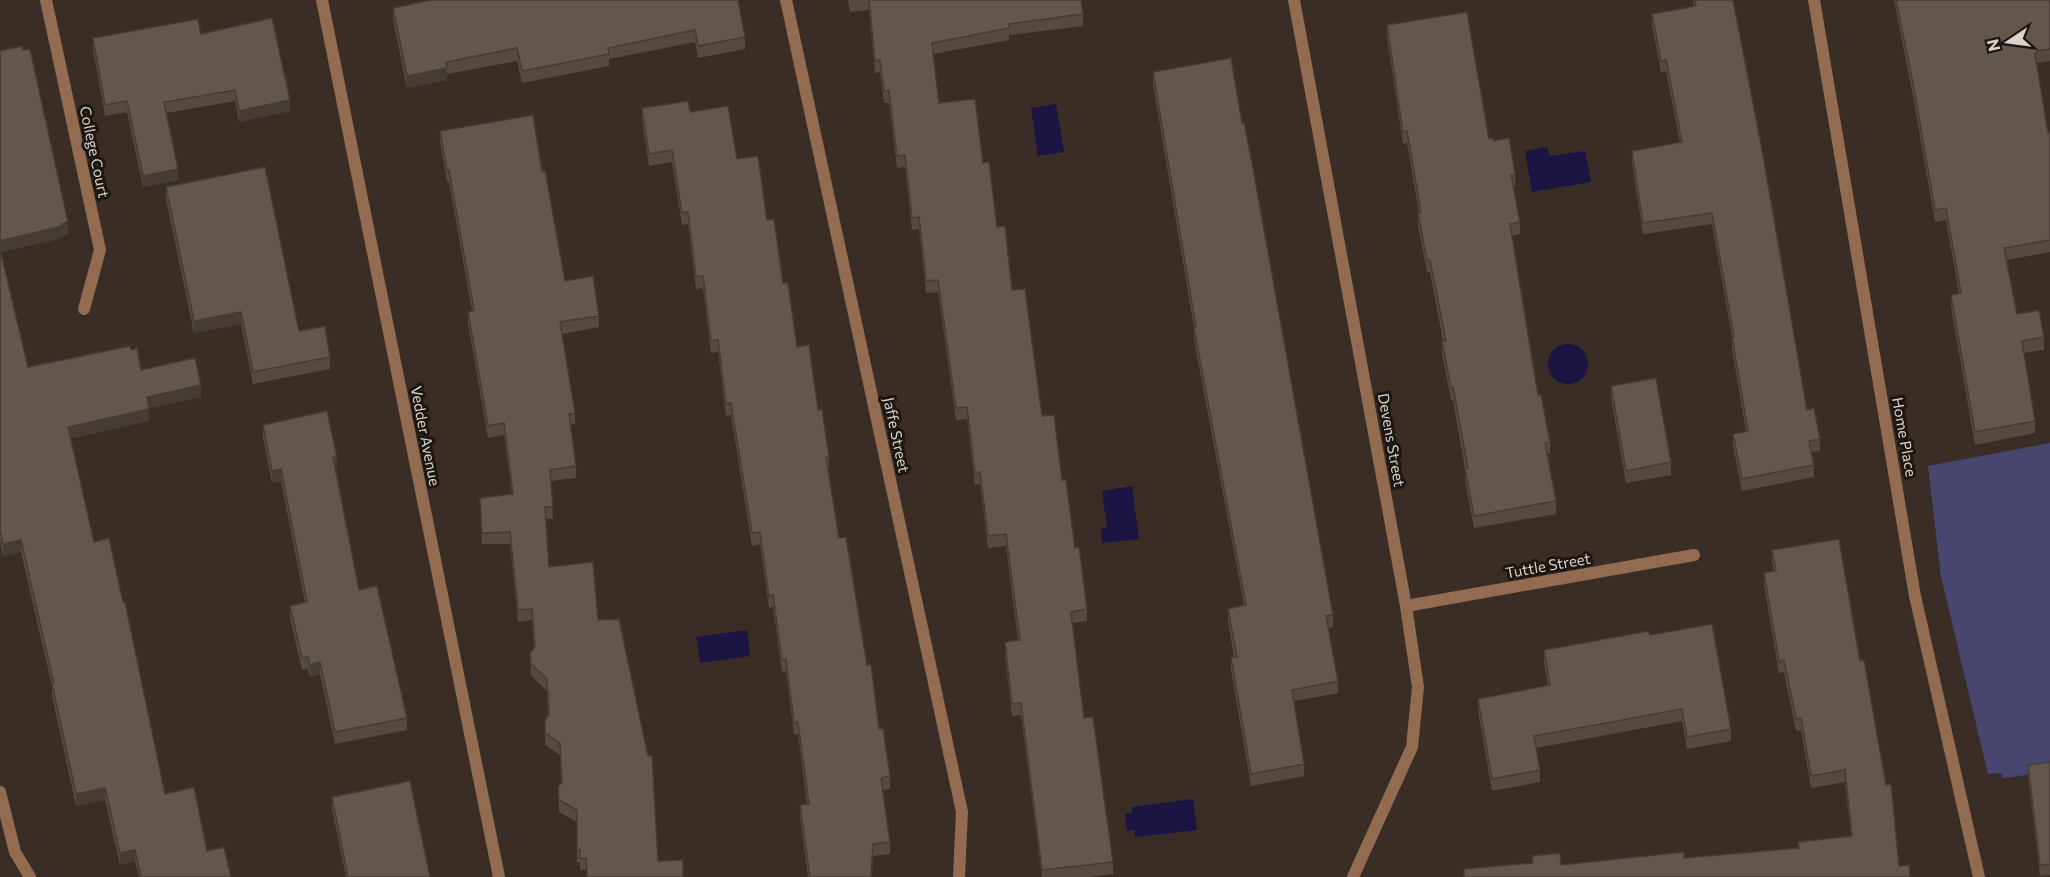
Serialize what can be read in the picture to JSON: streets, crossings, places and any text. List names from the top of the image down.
{
  "streets": {
    "street": [
      "College Court",
      "Jaffe Street",
      "Vedder Avenue",
      "Home Place",
      "Devens Street",
      "Tuttle Street"
    ]
  },
  "crossings": [
    ["Devens Street", "Tuttle Street"]
  ],
  "north": "left"
}
